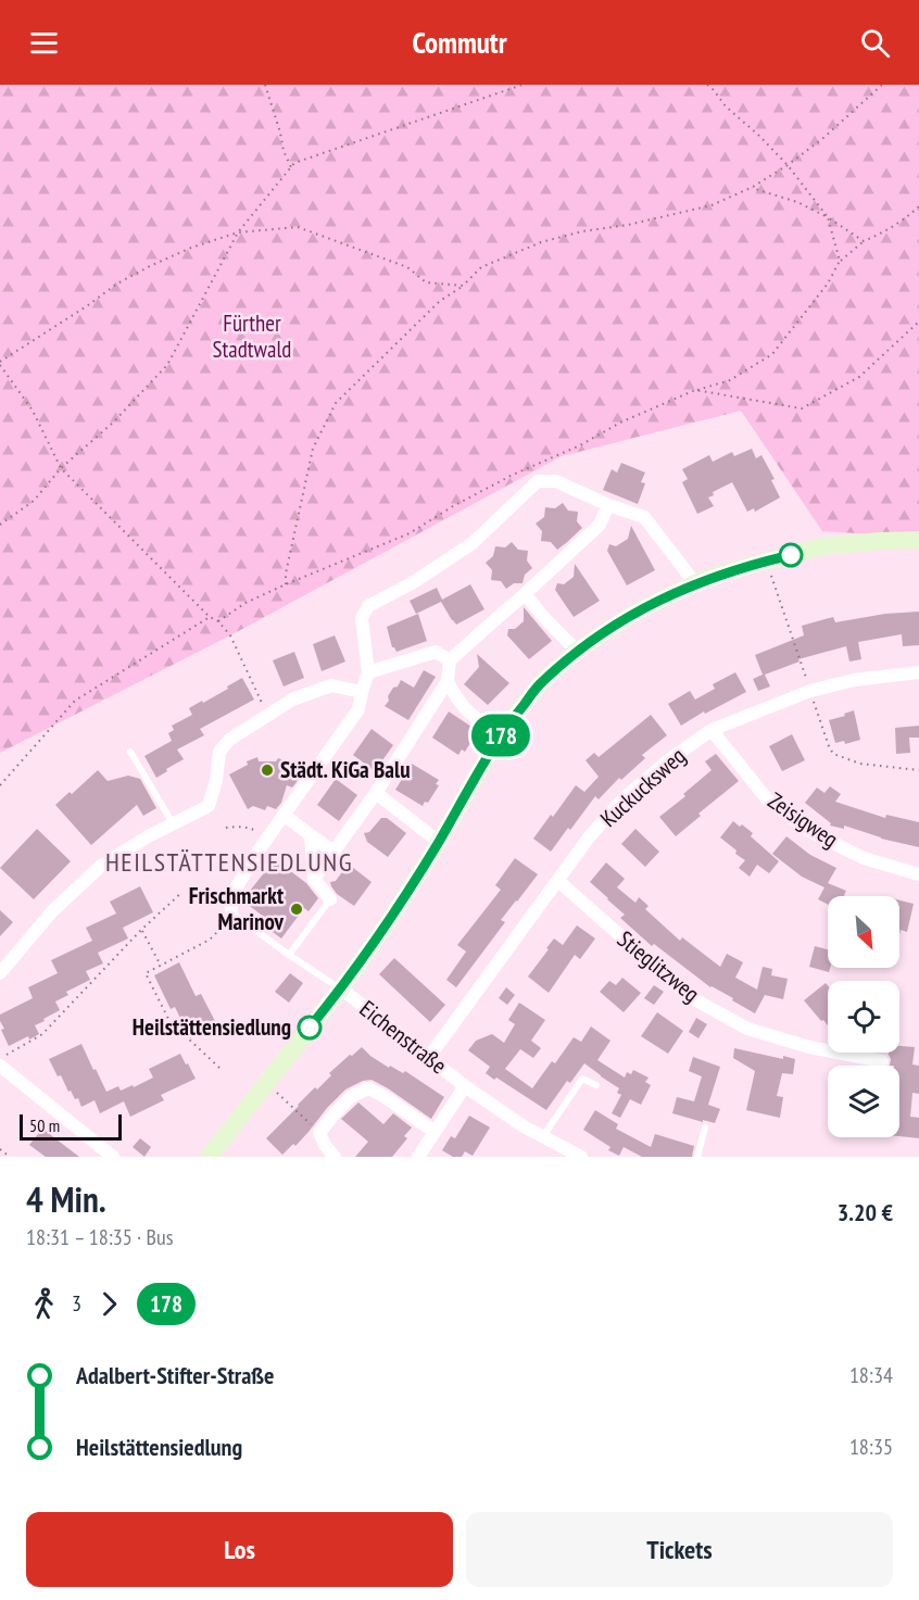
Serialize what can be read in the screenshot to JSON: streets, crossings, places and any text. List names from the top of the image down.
{
  "streets": {
    "street": [
      "Kuckucksweg",
      "Zeisigweg",
      "Stieglitzweg",
      "Eichenstraße"
    ]
  },
  "crossings": [
    ["Kuckucksweg", "Zeisigweg"],
    ["Kuckucksweg", "Stieglitzweg"],
    ["Kuckucksweg", "Eichenstraße"]
  ],
  "districts": ["HEILSTÄTTENSIEDLUNG"],
  "parks": ["Fürther Stadtwald"],
  "places": ["Städt. KiGa Balu", "Frischmarkt Marinov", "Heilstättensiedlung"],
  "lines": ["bus line 178"],
  "scale_bar": "50 m",
  "north": "bottom right",
  "page": {
    "header": "Commutr",
    "on_map": "178",
    "scale": "50 m",
    "heading": ["4 Min.", "18:31 – 18:35 · Bus", "3.20 €"],
    "legs": ["3", "178"],
    "list": [
      {
        "name": "Adalbert-Stifter-Straße",
        "value": "18:34"
      },
      {
        "name": "Heilstättensiedlung",
        "value": "18:35"
      }
    ],
    "buttons": ["Los", "Tickets"]
  }
}
